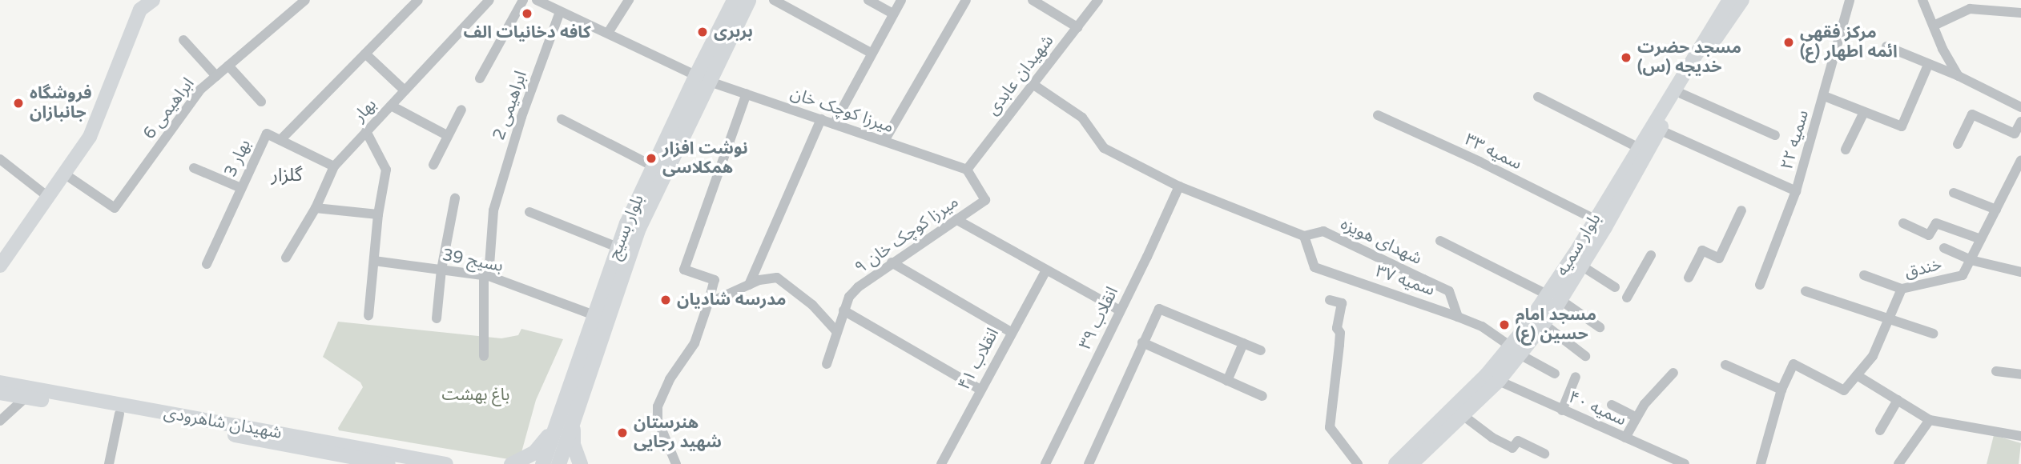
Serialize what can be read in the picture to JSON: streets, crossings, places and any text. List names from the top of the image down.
{
  "streets": {
    "main road": ["بلوار بسیج", "بلوار سمیه", "شهیدان شاهرودی"],
    "street": [
      "شهیدان عابدی",
      "ابراهیمی 2",
      "ابراهیمی 6",
      "بهار",
      "میرزا کوچک خان",
      "سمیه ۲۲",
      "سمیه ۳۳",
      "بهار 3",
      "میرزا کوچک خان ۹",
      "شهدای هویزه",
      "بسیج 39",
      "خندق",
      "سمیه ۳۷",
      "انقلاب ۳۹",
      "انقلاب ۴۱",
      "سمیه ۴۰"
    ]
  },
  "crossings": [
    ["شهیدان عابدی", "میرزا کوچک خان"],
    ["شهیدان عابدی", "میرزا کوچک خان ۹"],
    ["شهیدان عابدی", "شهدای هویزه"],
    ["ابراهیمی 2", "میرزا کوچک خان"],
    ["ابراهیمی 2", "بسیج 39"],
    ["میرزا کوچک خان", "بلوار بسیج"],
    ["میرزا کوچک خان", "میرزا کوچک خان ۹"],
    ["سمیه ۳۳", "بلوار سمیه"],
    ["بلوار بسیج", "بسیج 39"],
    ["شهدای هویزه", "سمیه ۳۷"],
    ["شهدای هویزه", "انقلاب ۳۹"],
    ["بلوار سمیه", "سمیه ۳۷"],
    ["بلوار سمیه", "سمیه ۴۰"]
  ],
  "districts": ["گلزار"],
  "parks": ["باغ بهشت"],
  "places": [
    "کافه دخانیات الف",
    "بربری",
    "مرکز فقهی ائمه اطهار (ع)",
    "مسجد حضرت خدیجه (س)",
    "فروشگاه جانبازان",
    "نوشت افزار همکلاسی",
    "مدرسه شادیان",
    "مسجد امام حسین (ع)",
    "هنرستان شهید رجایی"
  ]
}
